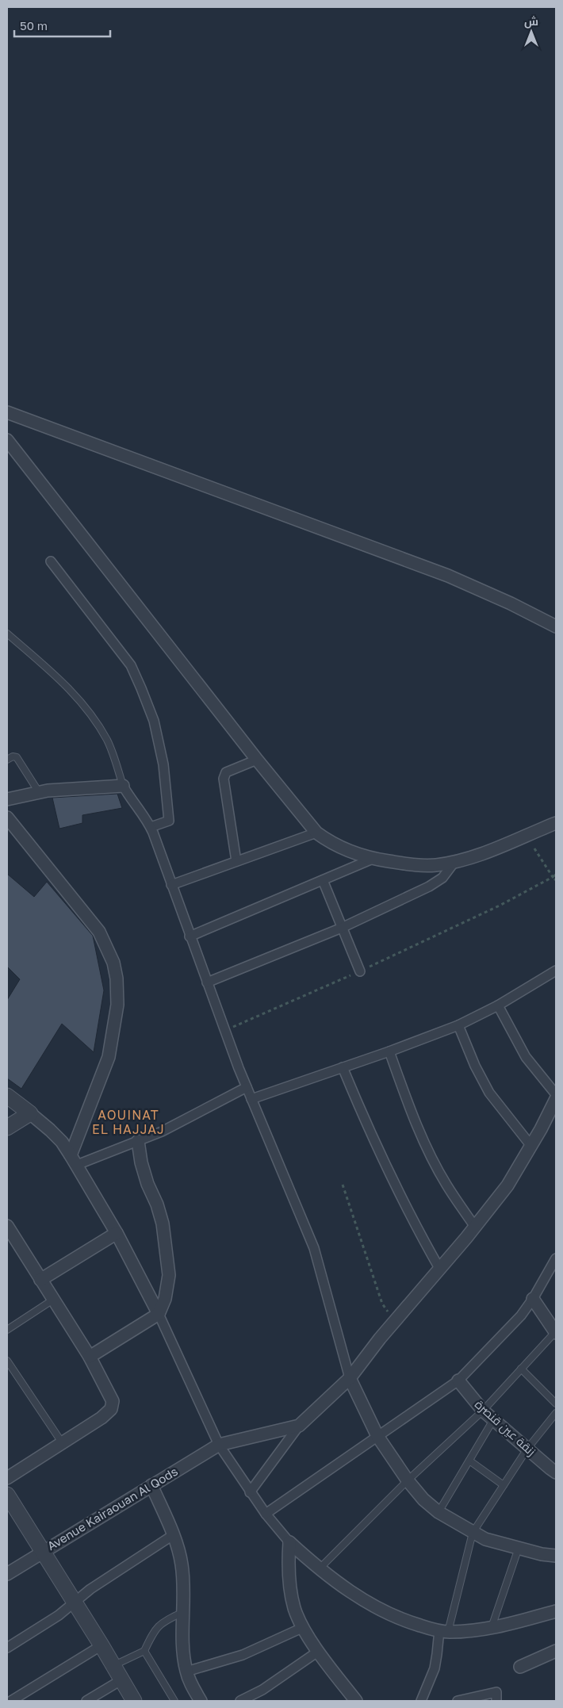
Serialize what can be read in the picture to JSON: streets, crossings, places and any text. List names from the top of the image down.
{
  "streets": {
    "street": ["زنقة عين قنصرة", "Avenue Kairaouan Al Qods"]
  },
  "districts": ["AOUINAT EL HAJJAJ"],
  "scale_bar": "50 m",
  "north": "top"
}
